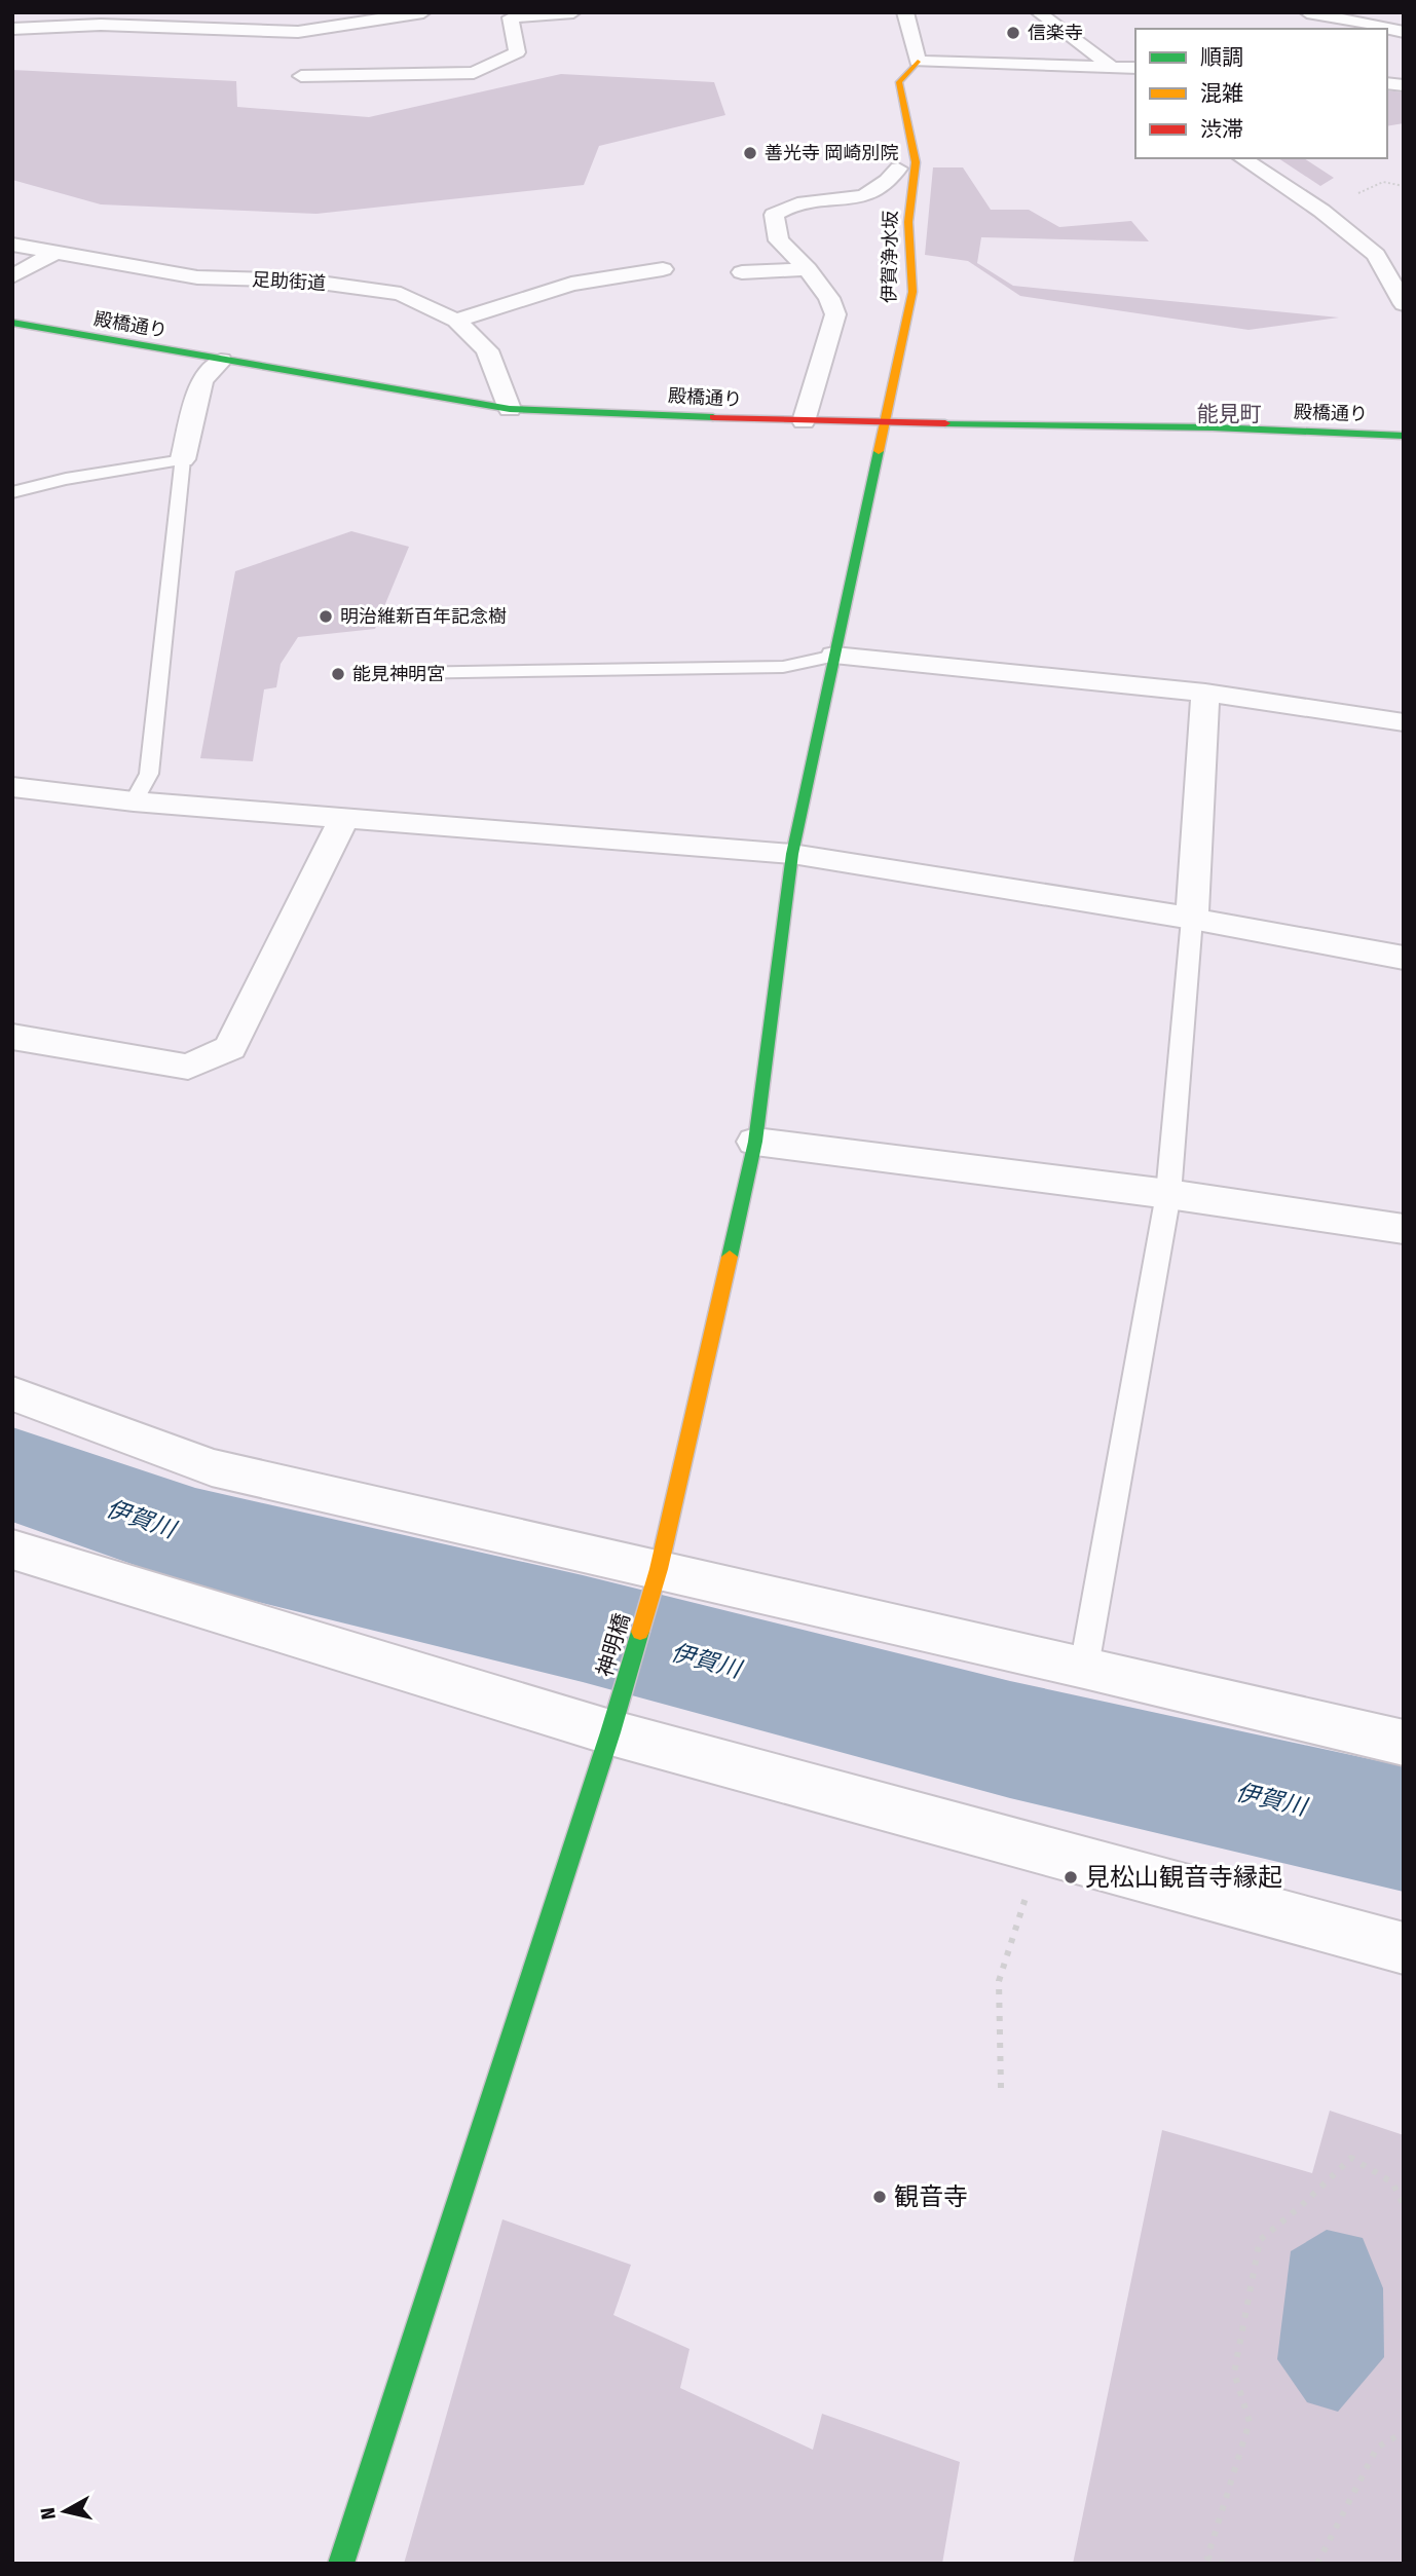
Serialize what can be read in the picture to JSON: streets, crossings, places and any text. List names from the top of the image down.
{
  "streets": {
    "street": [
      "伊賀浄水坂",
      "足助街道",
      "殿橋通り",
      "神明橋"
    ]
  },
  "crossings": [
    ["伊賀浄水坂", "殿橋通り"],
    ["伊賀浄水坂", "神明橋"],
    ["足助街道", "殿橋通り"],
    ["殿橋通り", "神明橋"]
  ],
  "districts": ["能見町"],
  "water": ["伊賀川"],
  "places": [
    "信楽寺",
    "善光寺 岡崎別院",
    "明治維新百年記念樹",
    "能見神明宮",
    "見松山観音寺縁起",
    "観音寺"
  ],
  "legend": ["順調", "混雑", "渋滞"],
  "north": "left"
}
